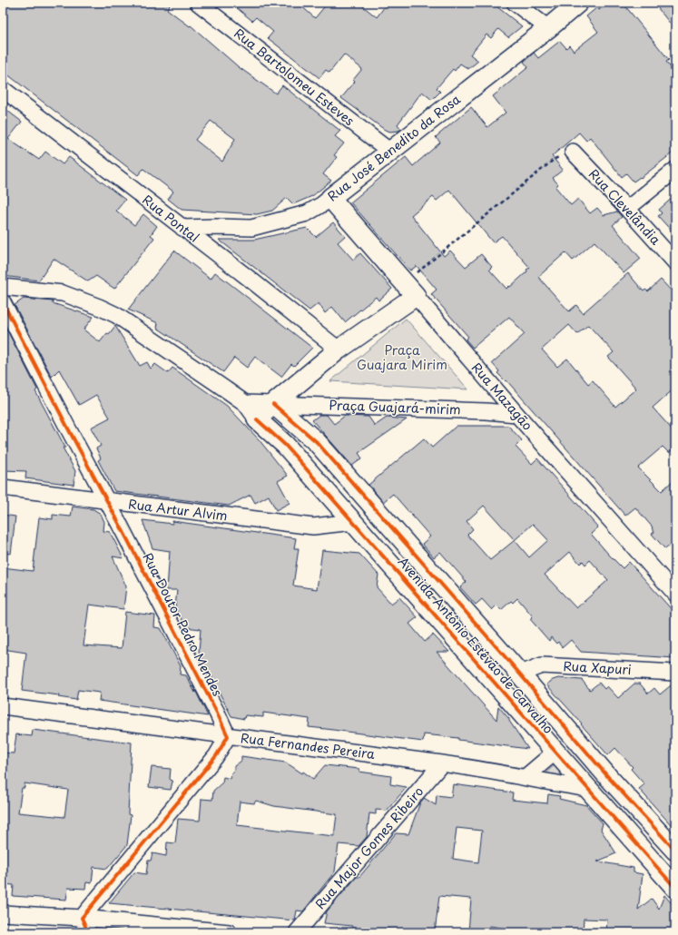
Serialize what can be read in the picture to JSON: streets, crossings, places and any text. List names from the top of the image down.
{
  "streets": {
    "street": [
      "Rua Bartolomeu Esteves",
      "Rua José Benedito da Rosa",
      "Rua Clevelândia",
      "Rua Pontal",
      "Rua Mazagão",
      "Praça Guajará-mirim",
      "Rua Artur Alvim",
      "Rua Doutor Pedro Mendes",
      "Avenida Antônio Estêvão de Carvalho",
      "Rua Xapuri",
      "Rua Fernandes Pereira",
      "Rua Major Gomes Ribeiro"
    ]
  },
  "crossings": [
    ["Rua Bartolomeu Esteves", "Rua José Benedito da Rosa"],
    ["Rua José Benedito da Rosa", "Rua Pontal"],
    ["Rua José Benedito da Rosa", "Rua Mazagão"],
    ["Rua Mazagão", "Praça Guajará-mirim"],
    ["Praça Guajará-mirim", "Avenida Antônio Estêvão de Carvalho"],
    ["Rua Artur Alvim", "Rua Doutor Pedro Mendes"],
    ["Rua Artur Alvim", "Avenida Antônio Estêvão de Carvalho"],
    ["Rua Doutor Pedro Mendes", "Rua Fernandes Pereira"],
    ["Avenida Antônio Estêvão de Carvalho", "Rua Xapuri"],
    ["Avenida Antônio Estêvão de Carvalho", "Rua Fernandes Pereira"],
    ["Rua Fernandes Pereira", "Rua Major Gomes Ribeiro"]
  ],
  "parks": ["Praça Guajara Mirim"]
}
